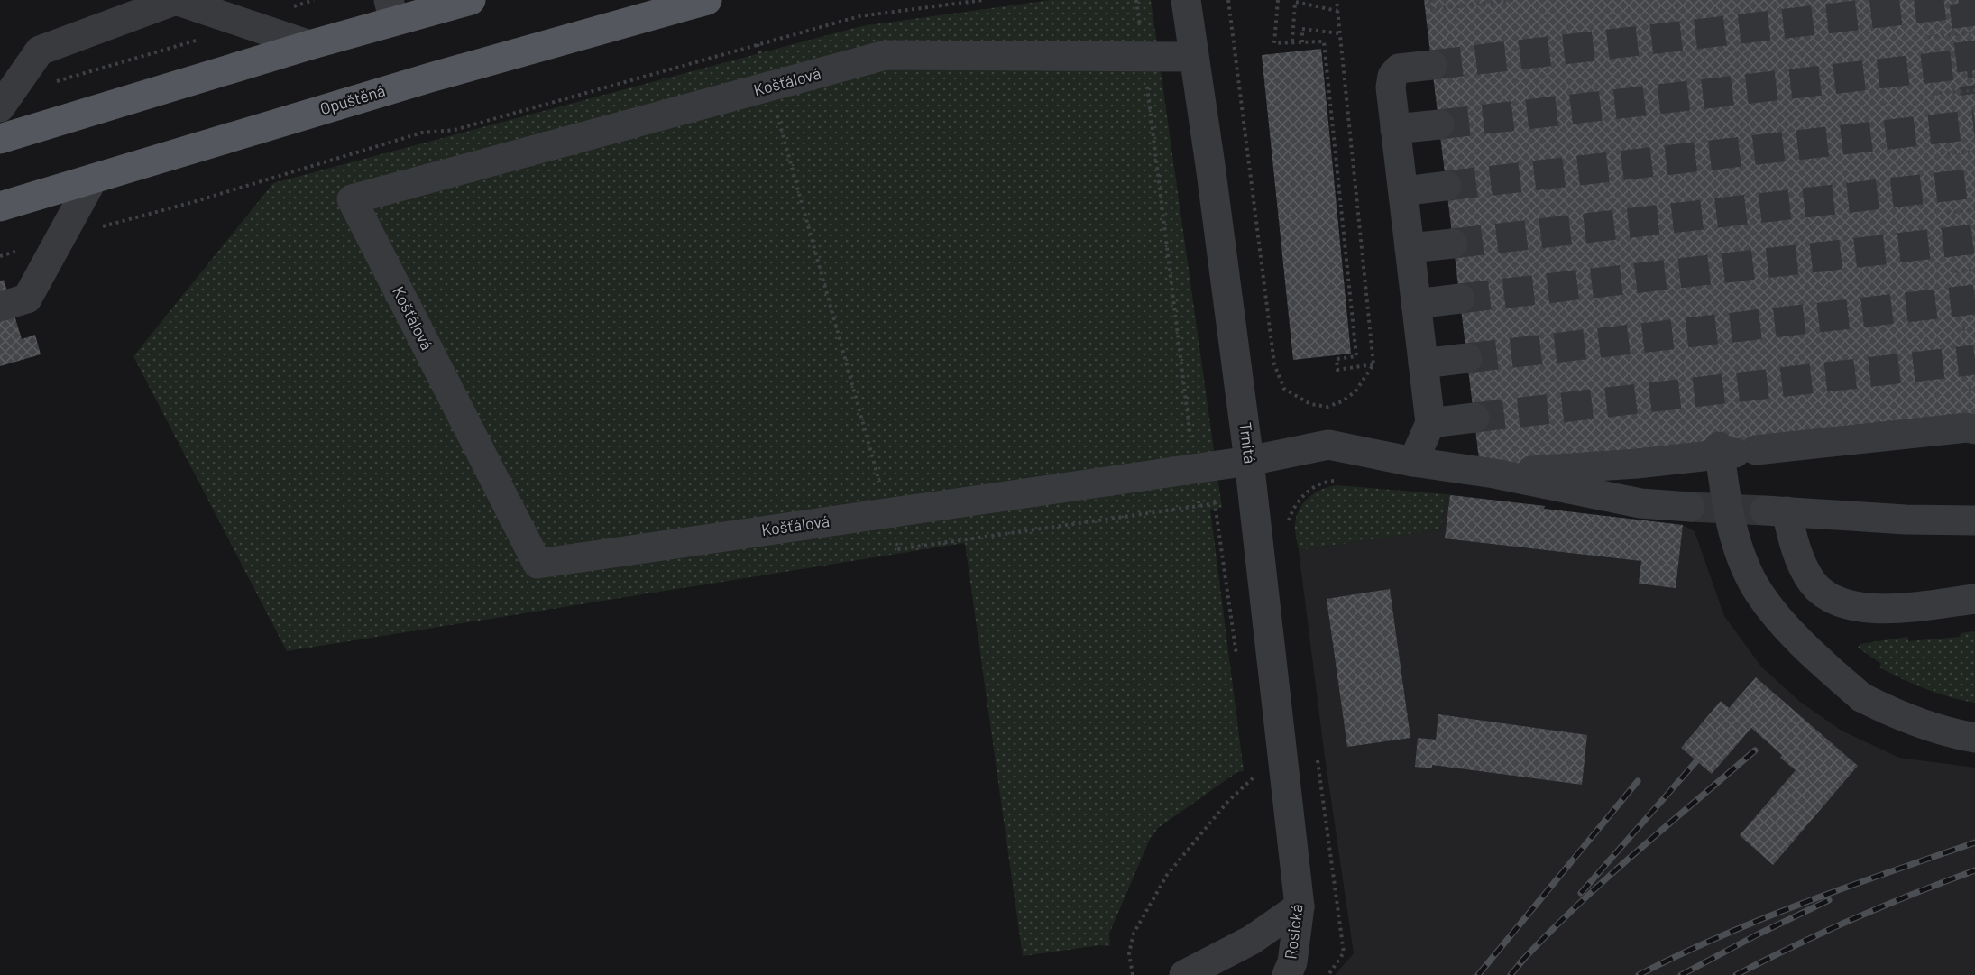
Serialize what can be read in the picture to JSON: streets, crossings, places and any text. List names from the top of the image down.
{
  "streets": {
    "main road": ["Opuštěná"],
    "street": ["Košťálová", "Trnitá", "Rosická"]
  },
  "crossings": [
    ["Košťálová", "Trnitá"],
    ["Trnitá", "Rosická"]
  ]
}
